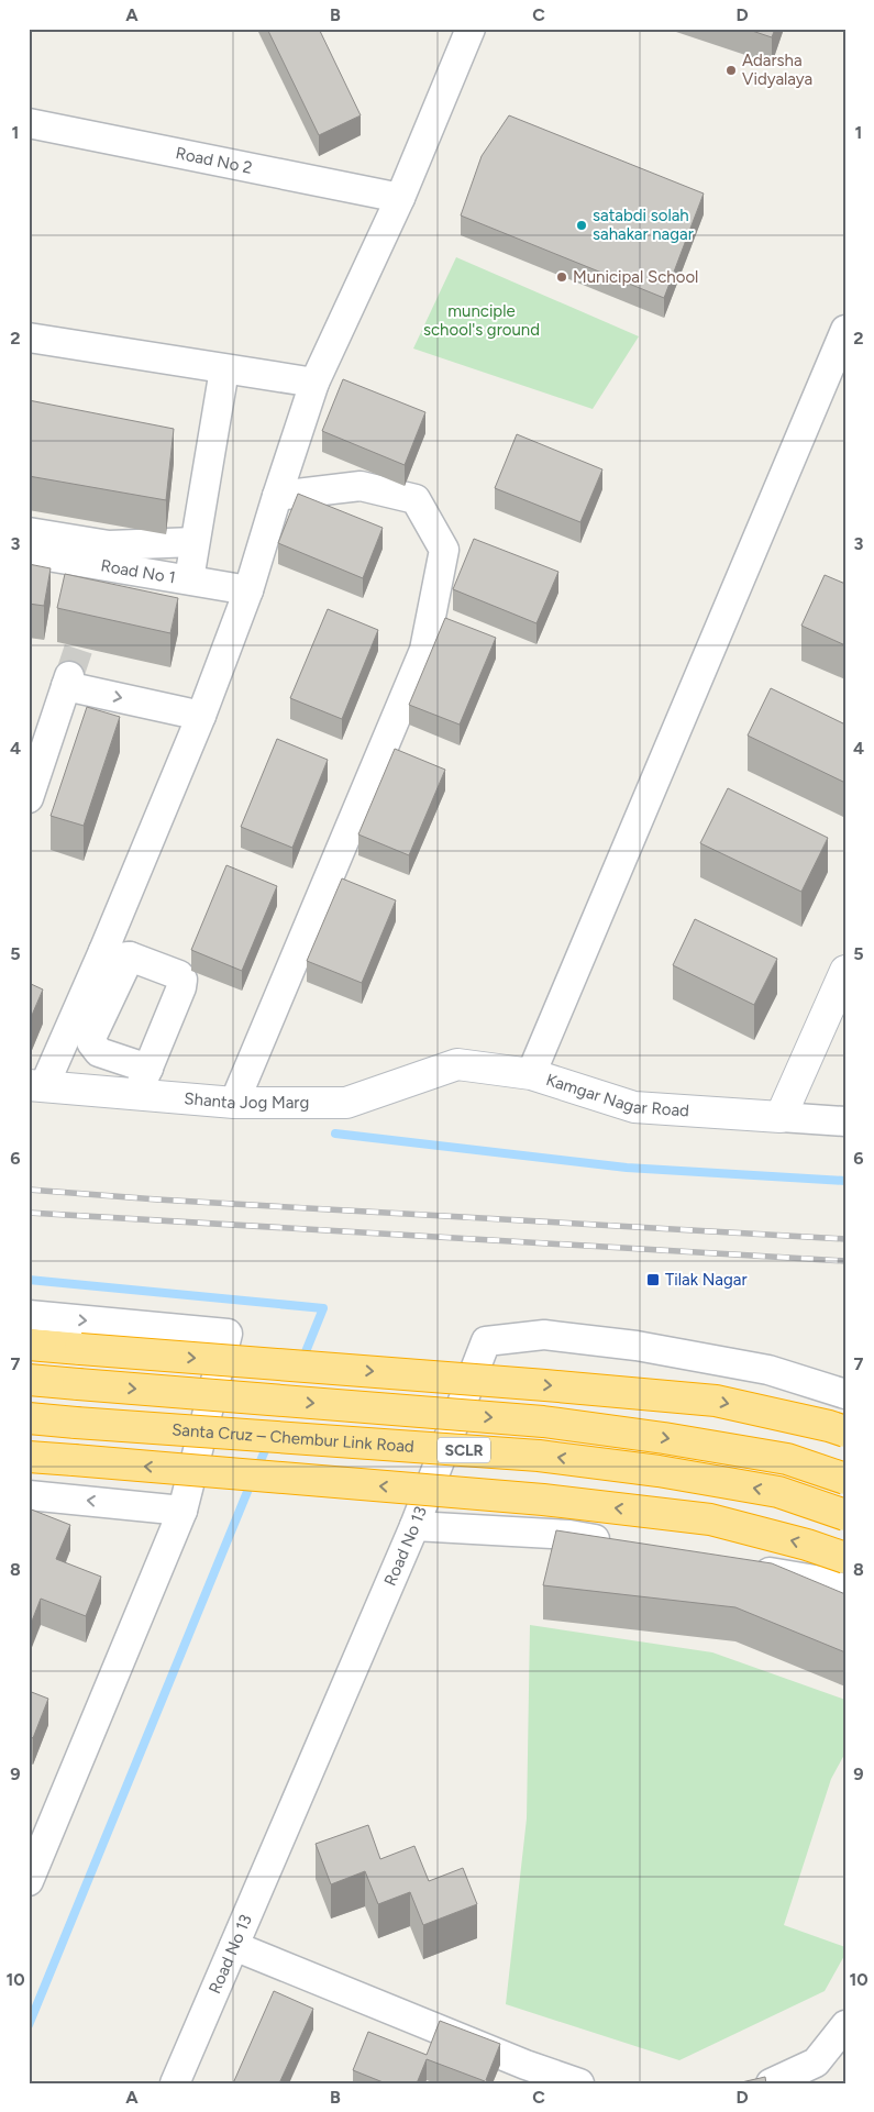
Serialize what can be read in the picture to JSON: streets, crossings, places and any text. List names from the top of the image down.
{
  "streets": {
    "highway": ["Santa Cruz – Chembur Link Road", "SCLR"],
    "street": [
      "Road No 2",
      "Road No 1",
      "Kamgar Nagar Road",
      "Shanta Jog Marg",
      "Road No 13"
    ]
  },
  "crossings": [
    ["Kamgar Nagar Road", "Shanta Jog Marg"]
  ],
  "parks": ["munciple school's ground"],
  "places": {
    "other": ["Adarsha Vidyalaya", "satabdi solah sahakar nagar", "Municipal School"],
    "transit": ["Tilak Nagar"]
  },
  "grid": {
    "columns": [
      "A",
      "B",
      "C",
      "D"
    ],
    "rows": [
      "1",
      "2",
      "3",
      "4",
      "5",
      "6",
      "7",
      "8",
      "9",
      "10"
    ]
  }
}
